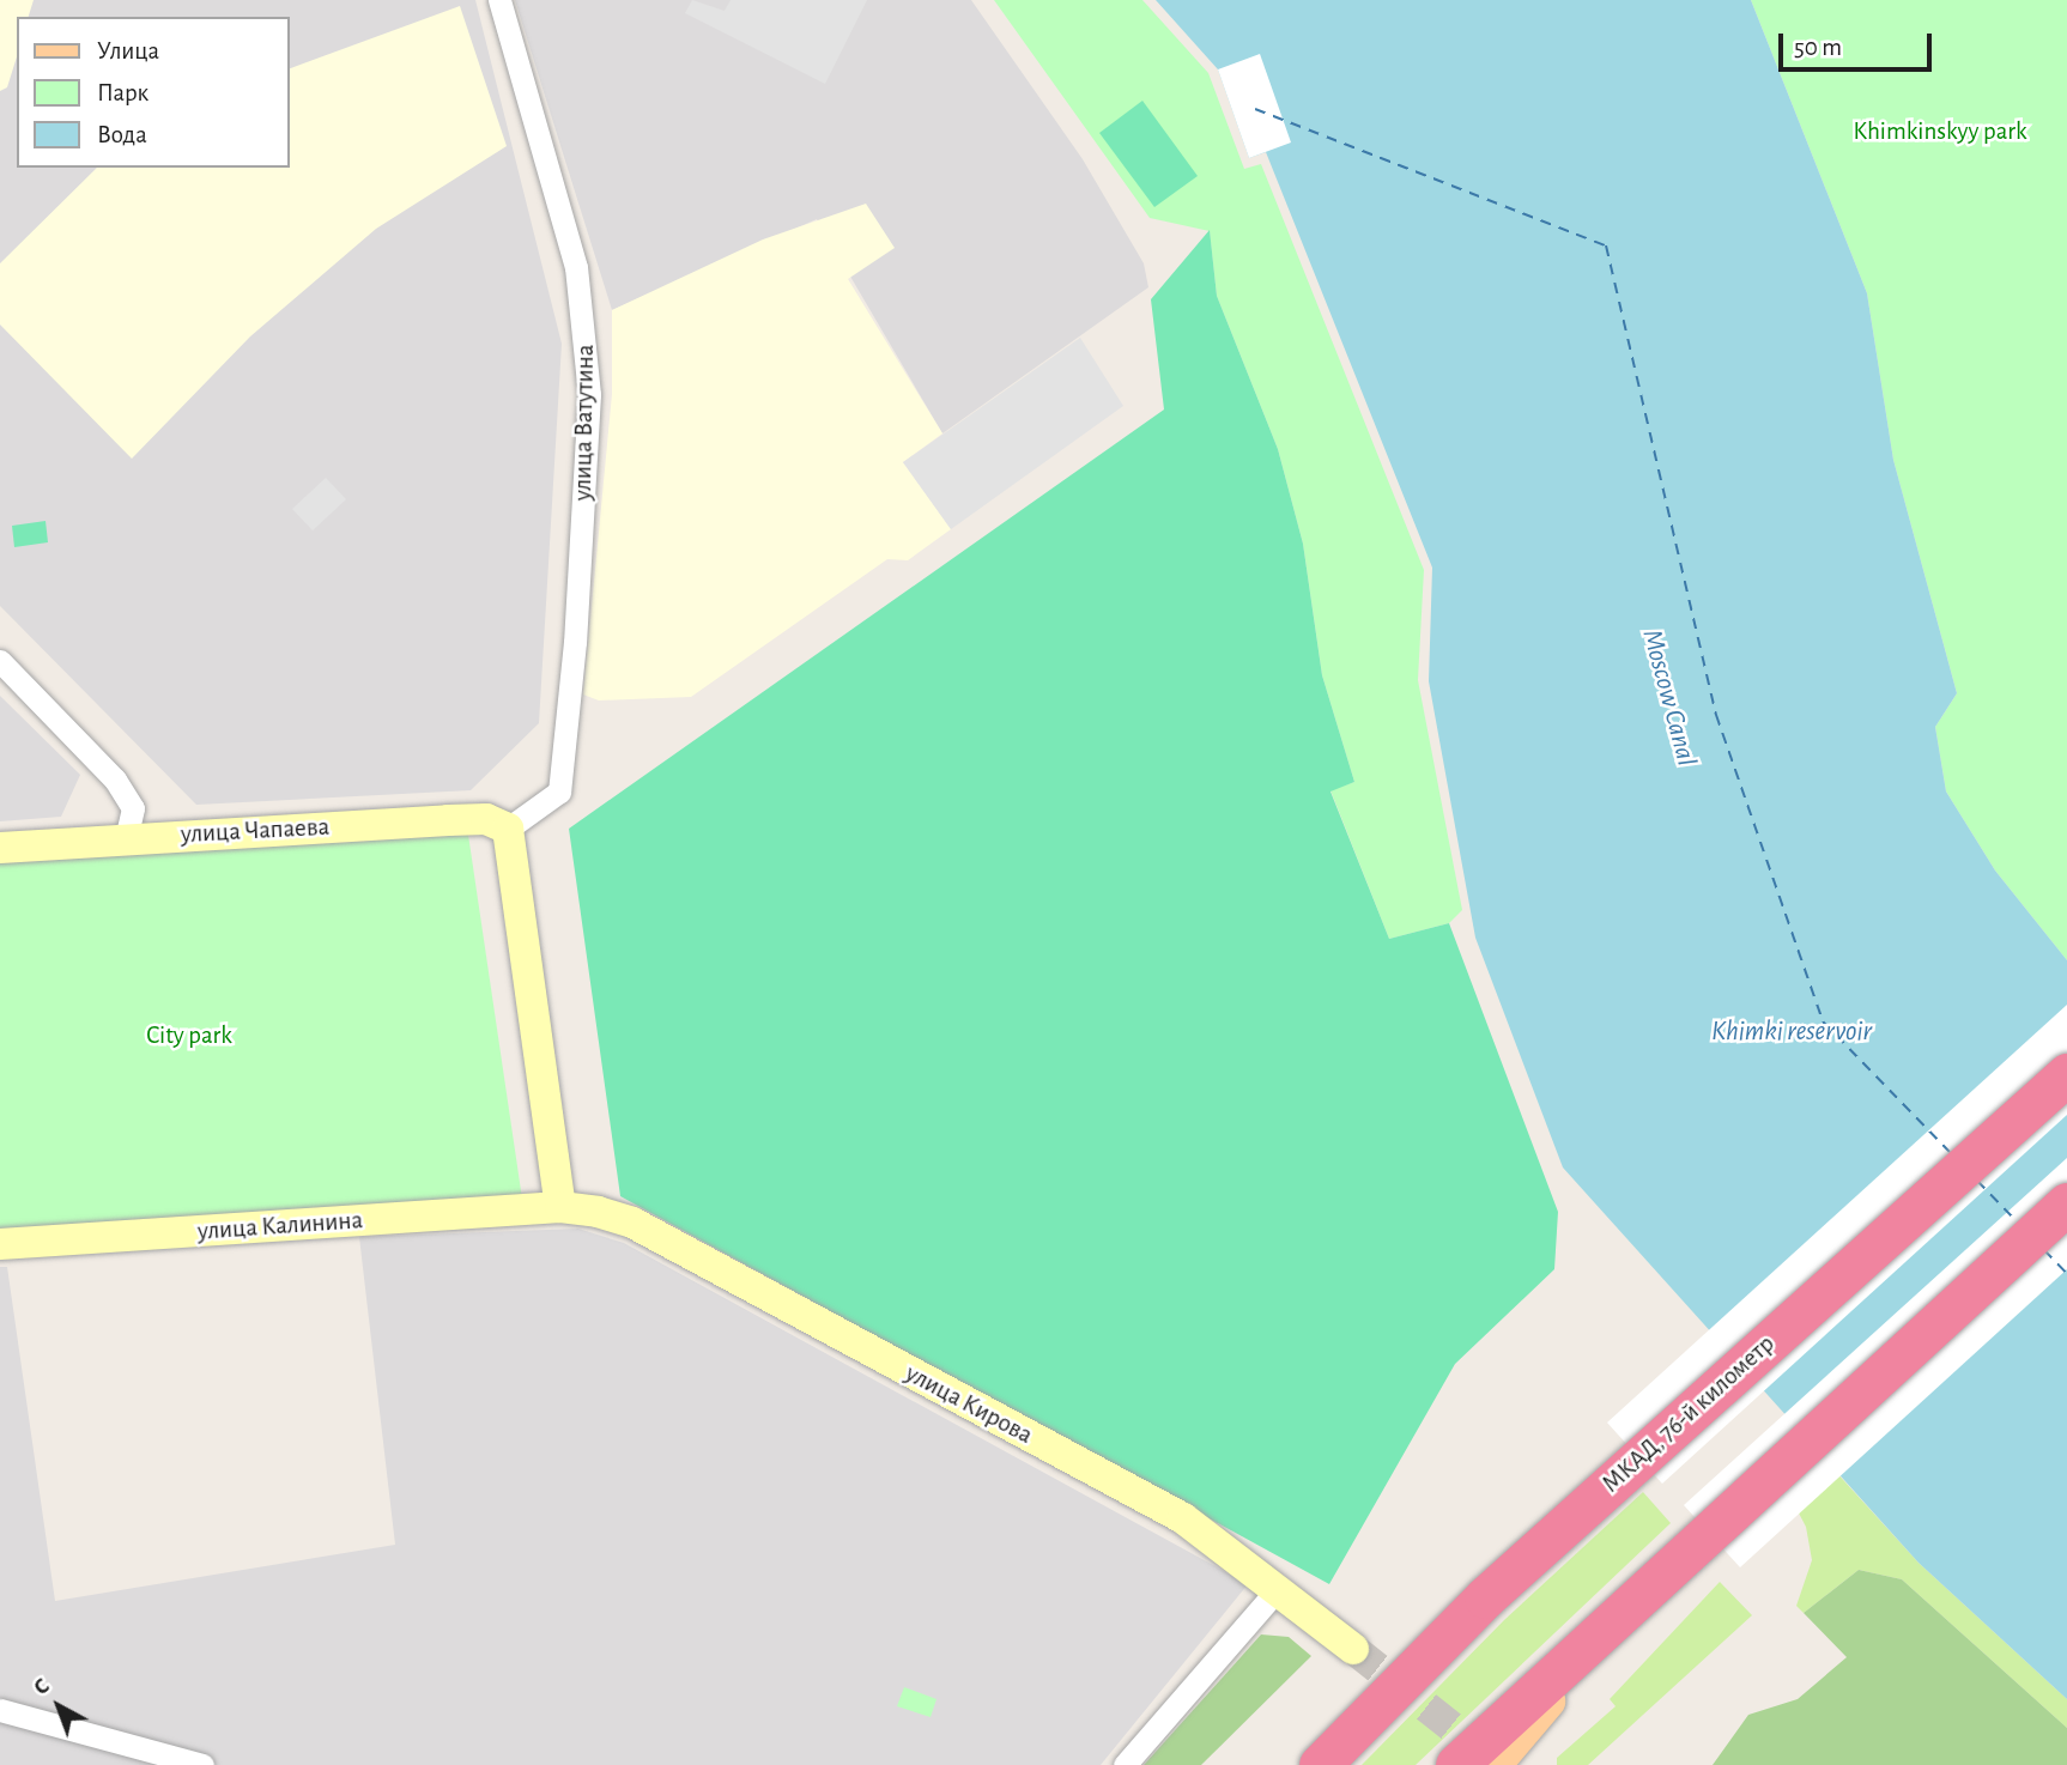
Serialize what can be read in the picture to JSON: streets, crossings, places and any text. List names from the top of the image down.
{
  "streets": {
    "highway": ["МКАД, 76-й километр"],
    "street": [
      "улица Ватутина",
      "улица Чапаева",
      "улица Калинина",
      "улица Кирова"
    ]
  },
  "crossings": [
    ["улица Ватутина", "улица Чапаева"],
    ["улица Калинина", "улица Кирова"]
  ],
  "water": ["Moscow Canal", "Khimki reservoir"],
  "parks": ["Khimkinskyy park", "City park"],
  "legend": ["Улица", "Парк", "Вода"],
  "scale_bar": "50 m",
  "north": "top left"
}
